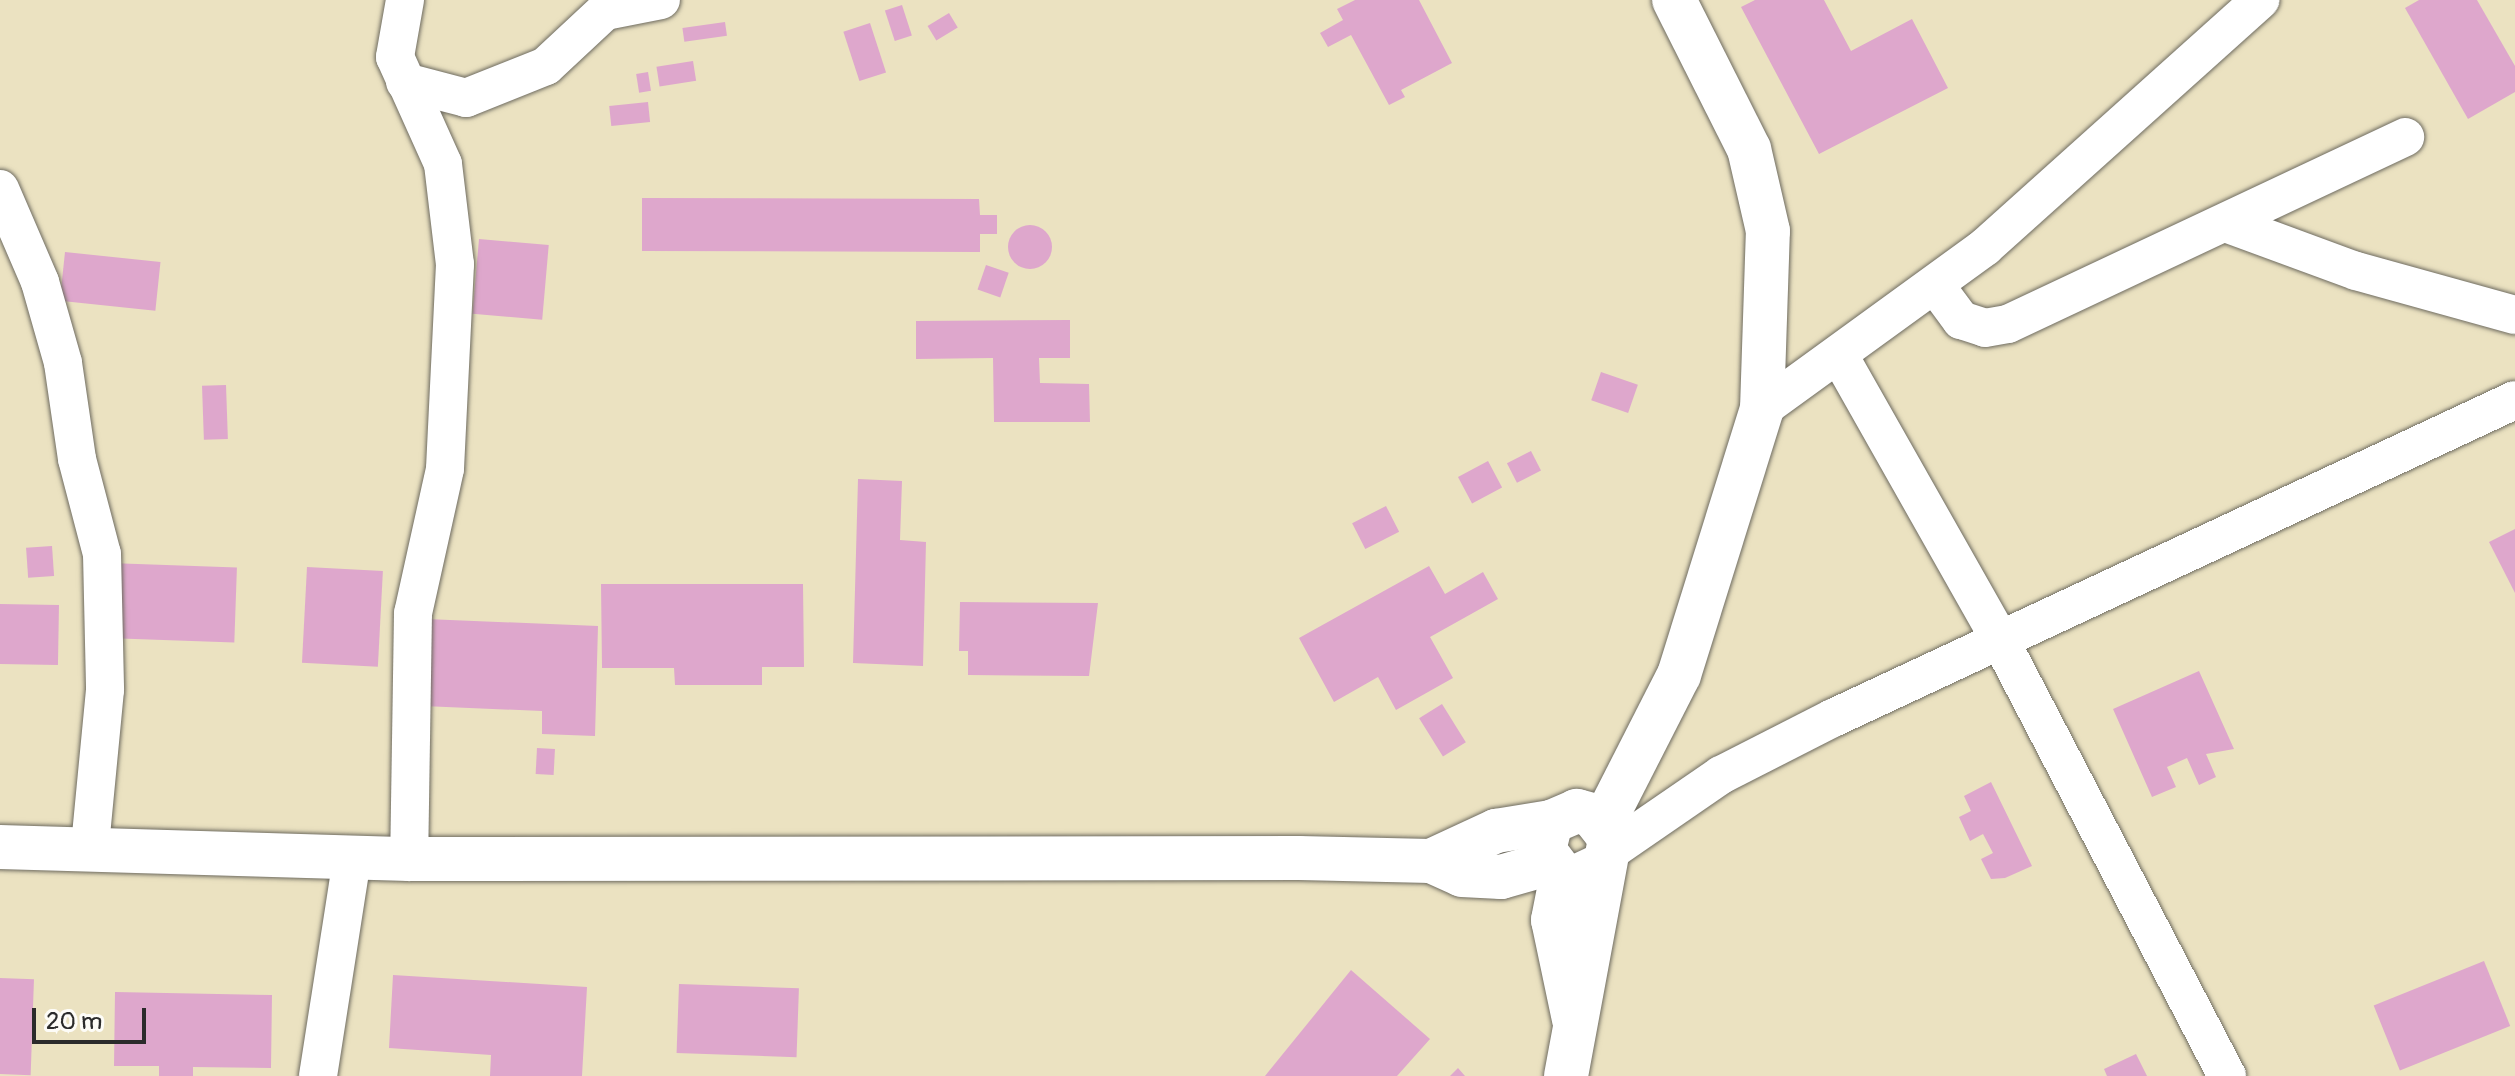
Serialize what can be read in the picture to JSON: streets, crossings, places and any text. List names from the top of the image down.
{
  "scale_bar": "20 m"
}
